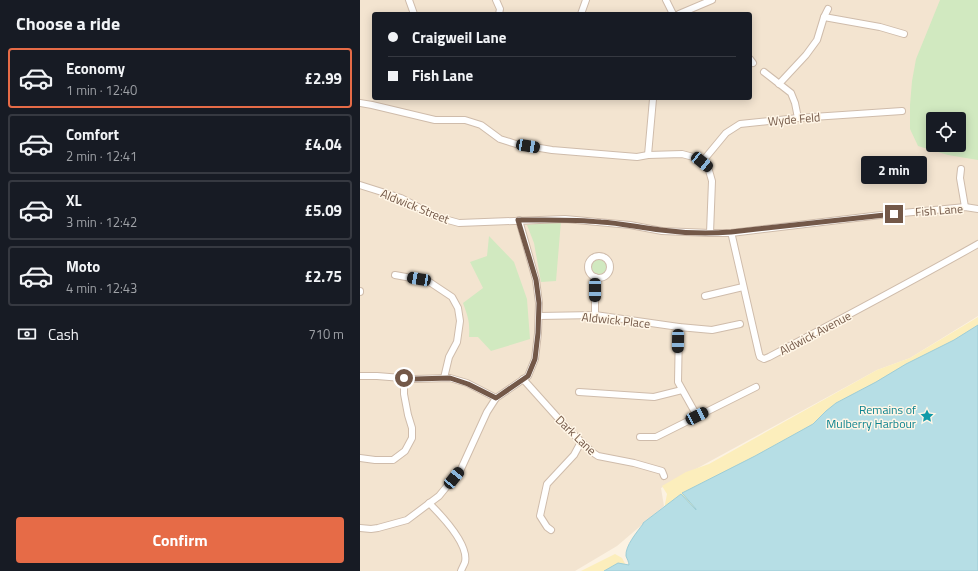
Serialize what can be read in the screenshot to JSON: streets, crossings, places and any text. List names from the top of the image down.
{
  "streets": {
    "street": [
      "Wyde Feld",
      "Aldwick Street",
      "Fish Lane",
      "Aldwick Place",
      "Aldwick Avenue",
      "Dark Lane"
    ]
  },
  "crossings": [
    ["Aldwick Street", "Fish Lane"]
  ],
  "places": {
    "place": ["Remains of Mulberry Harbour"]
  },
  "page": {
    "heading": "Choose a ride",
    "banner": ["Craigweil Lane", "Fish Lane"],
    "list": [
      {
        "name": "Economy",
        "note": "1 min · 12:40",
        "value": "£2.99"
      },
      {
        "name": "Comfort",
        "note": "2 min · 12:41",
        "value": "£4.04"
      },
      {
        "name": "XL",
        "note": "3 min · 12:42",
        "value": "£5.09"
      },
      {
        "name": "Moto",
        "note": "4 min · 12:43",
        "value": "£2.75"
      }
    ],
    "bubble": "2 min",
    "pay": ["Cash", "710 m"],
    "buttons": "Confirm"
  }
}
